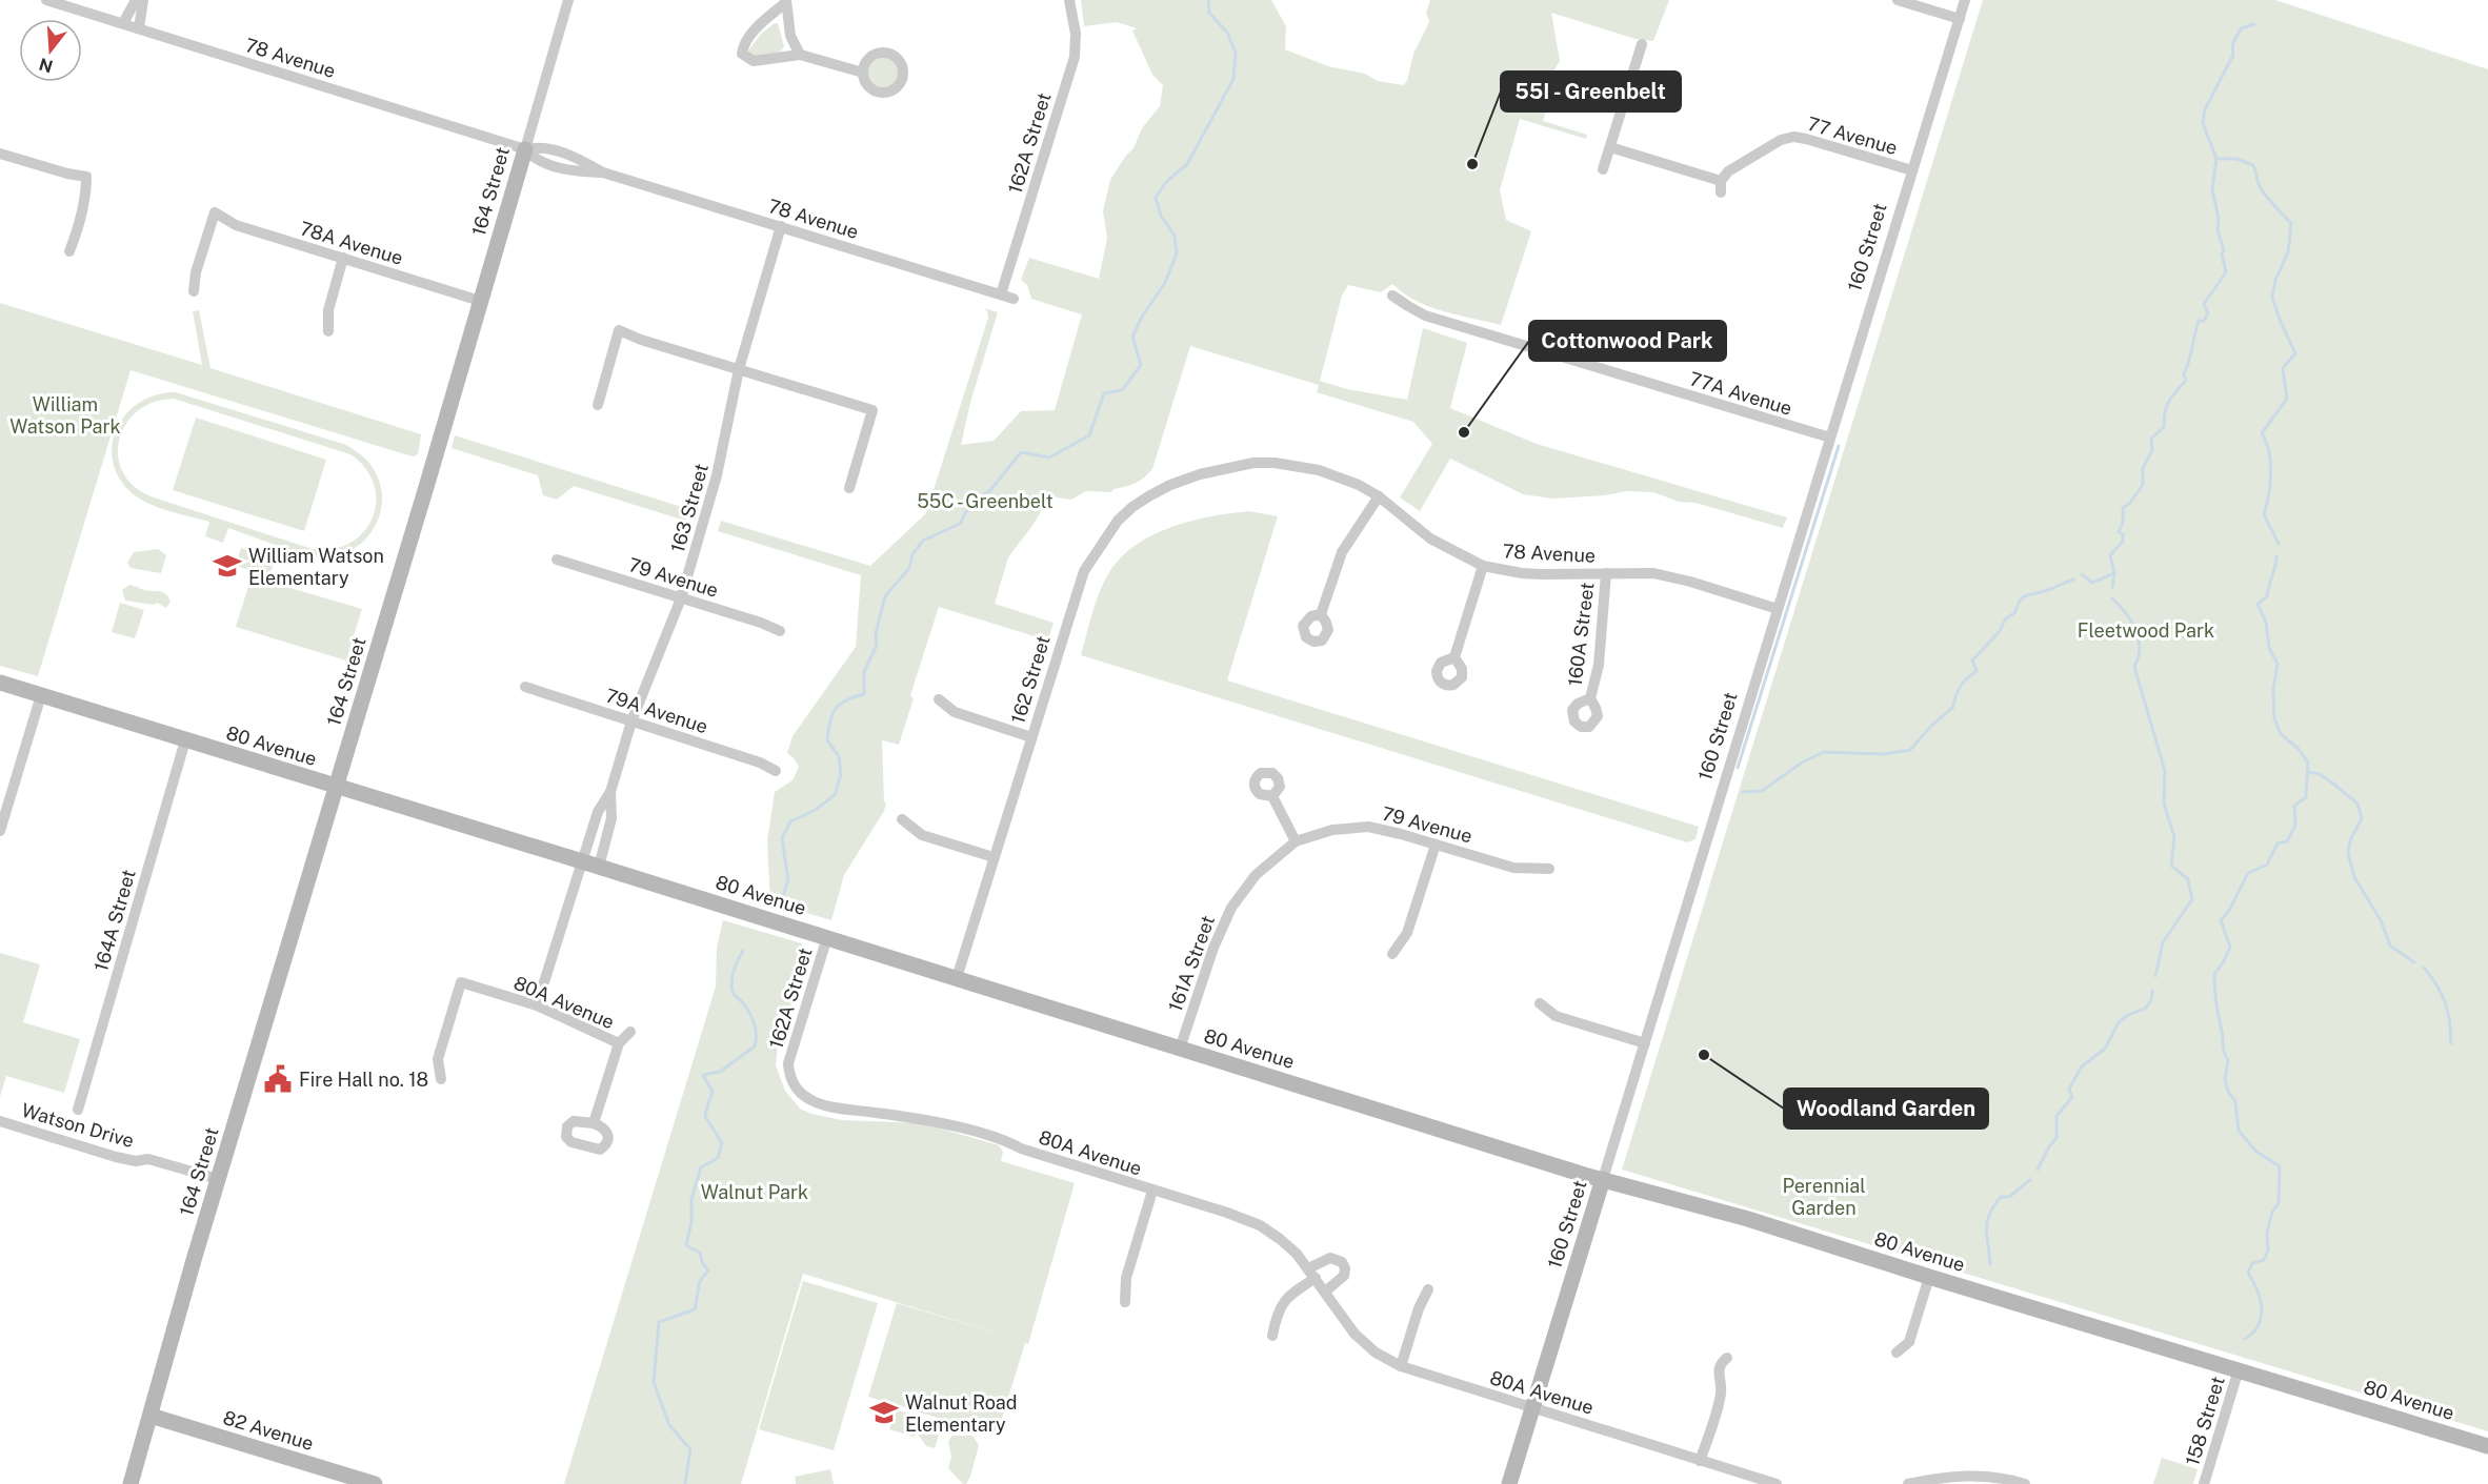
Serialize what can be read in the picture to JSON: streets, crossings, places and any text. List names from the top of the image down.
{
  "streets": {
    "street": [
      "78 Avenue",
      "77 Avenue",
      "162A Street",
      "164 Street",
      "78A Avenue",
      "160 Street",
      "77A Avenue",
      "163 Street",
      "79 Avenue",
      "160A Street",
      "162 Street",
      "79A Avenue",
      "80 Avenue",
      "164A Street",
      "161A Street",
      "80A Avenue",
      "Watson Drive",
      "158 Street",
      "82 Avenue"
    ]
  },
  "crossings": [
    ["78 Avenue", "162A Street"],
    ["78 Avenue", "164 Street"],
    ["78 Avenue", "160 Street"],
    ["78 Avenue", "163 Street"],
    ["78 Avenue", "160A Street"],
    ["78 Avenue", "162 Street"],
    ["77 Avenue", "160 Street"],
    ["162A Street", "80 Avenue"],
    ["162A Street", "80A Avenue"],
    ["164 Street", "78A Avenue"],
    ["164 Street", "80 Avenue"],
    ["164 Street", "Watson Drive"],
    ["164 Street", "82 Avenue"],
    ["160 Street", "77A Avenue"],
    ["160 Street", "80 Avenue"],
    ["160 Street", "80A Avenue"],
    ["163 Street", "79 Avenue"],
    ["163 Street", "79A Avenue"],
    ["163 Street", "80 Avenue"],
    ["163 Street", "80A Avenue"],
    ["79 Avenue", "161A Street"],
    ["162 Street", "80 Avenue"],
    ["80 Avenue", "164A Street"],
    ["80 Avenue", "161A Street"],
    ["80 Avenue", "158 Street"]
  ],
  "parks": [
    "William Watson Park",
    "55C - Greenbelt",
    "Fleetwood Park",
    "Perennial Garden",
    "Walnut Park"
  ],
  "places": {
    "other": ["55I - Greenbelt", "Cottonwood Park", "Woodland Garden"],
    "school or university": ["William Watson Elementary", "Walnut Road Elementary"],
    "public building": ["Fire Hall no. 18"]
  },
  "north": "bottom"
}
